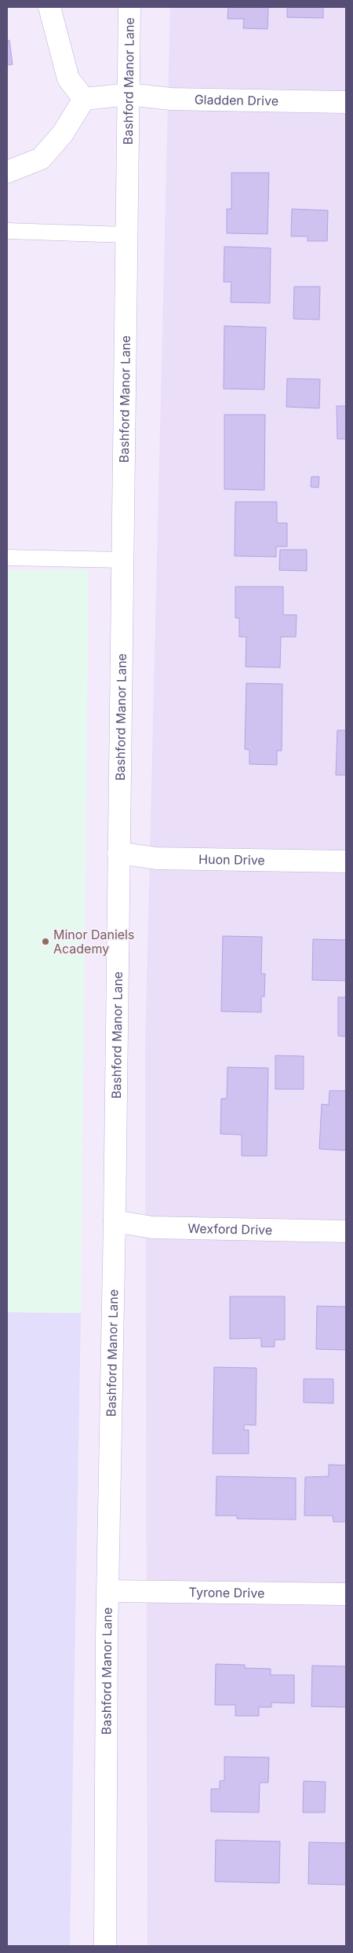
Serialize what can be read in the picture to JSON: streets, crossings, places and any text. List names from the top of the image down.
{
  "streets": {
    "street": [
      "Bashford Manor Lane",
      "Gladden Drive",
      "Huon Drive",
      "Wexford Drive",
      "Tyrone Drive"
    ]
  },
  "crossings": [
    ["Bashford Manor Lane", "Gladden Drive"],
    ["Bashford Manor Lane", "Huon Drive"],
    ["Bashford Manor Lane", "Wexford Drive"],
    ["Bashford Manor Lane", "Tyrone Drive"]
  ],
  "places": ["Minor Daniels Academy"]
}
